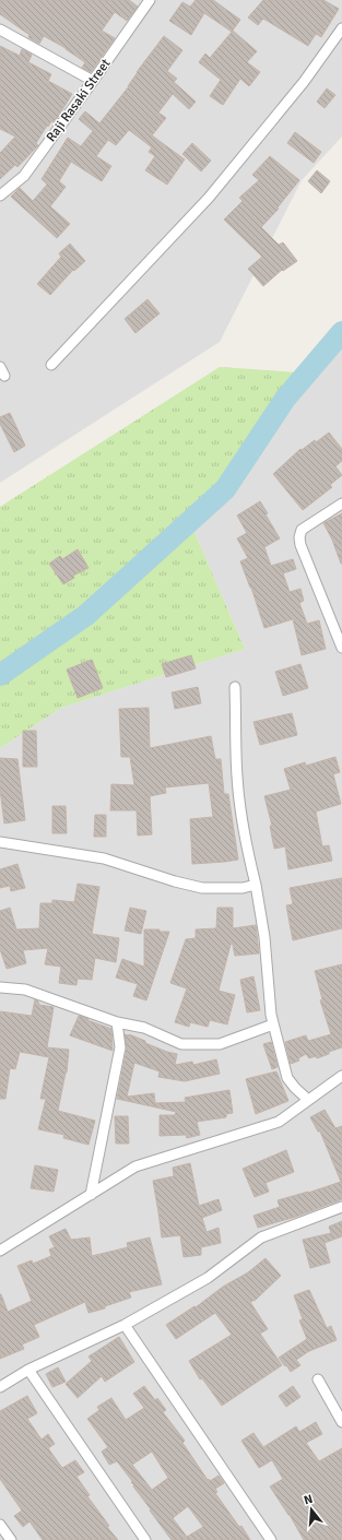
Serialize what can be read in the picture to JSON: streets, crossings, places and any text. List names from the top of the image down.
{
  "streets": {
    "street": ["Raji Rasaki Street"]
  },
  "north": "top"
}
